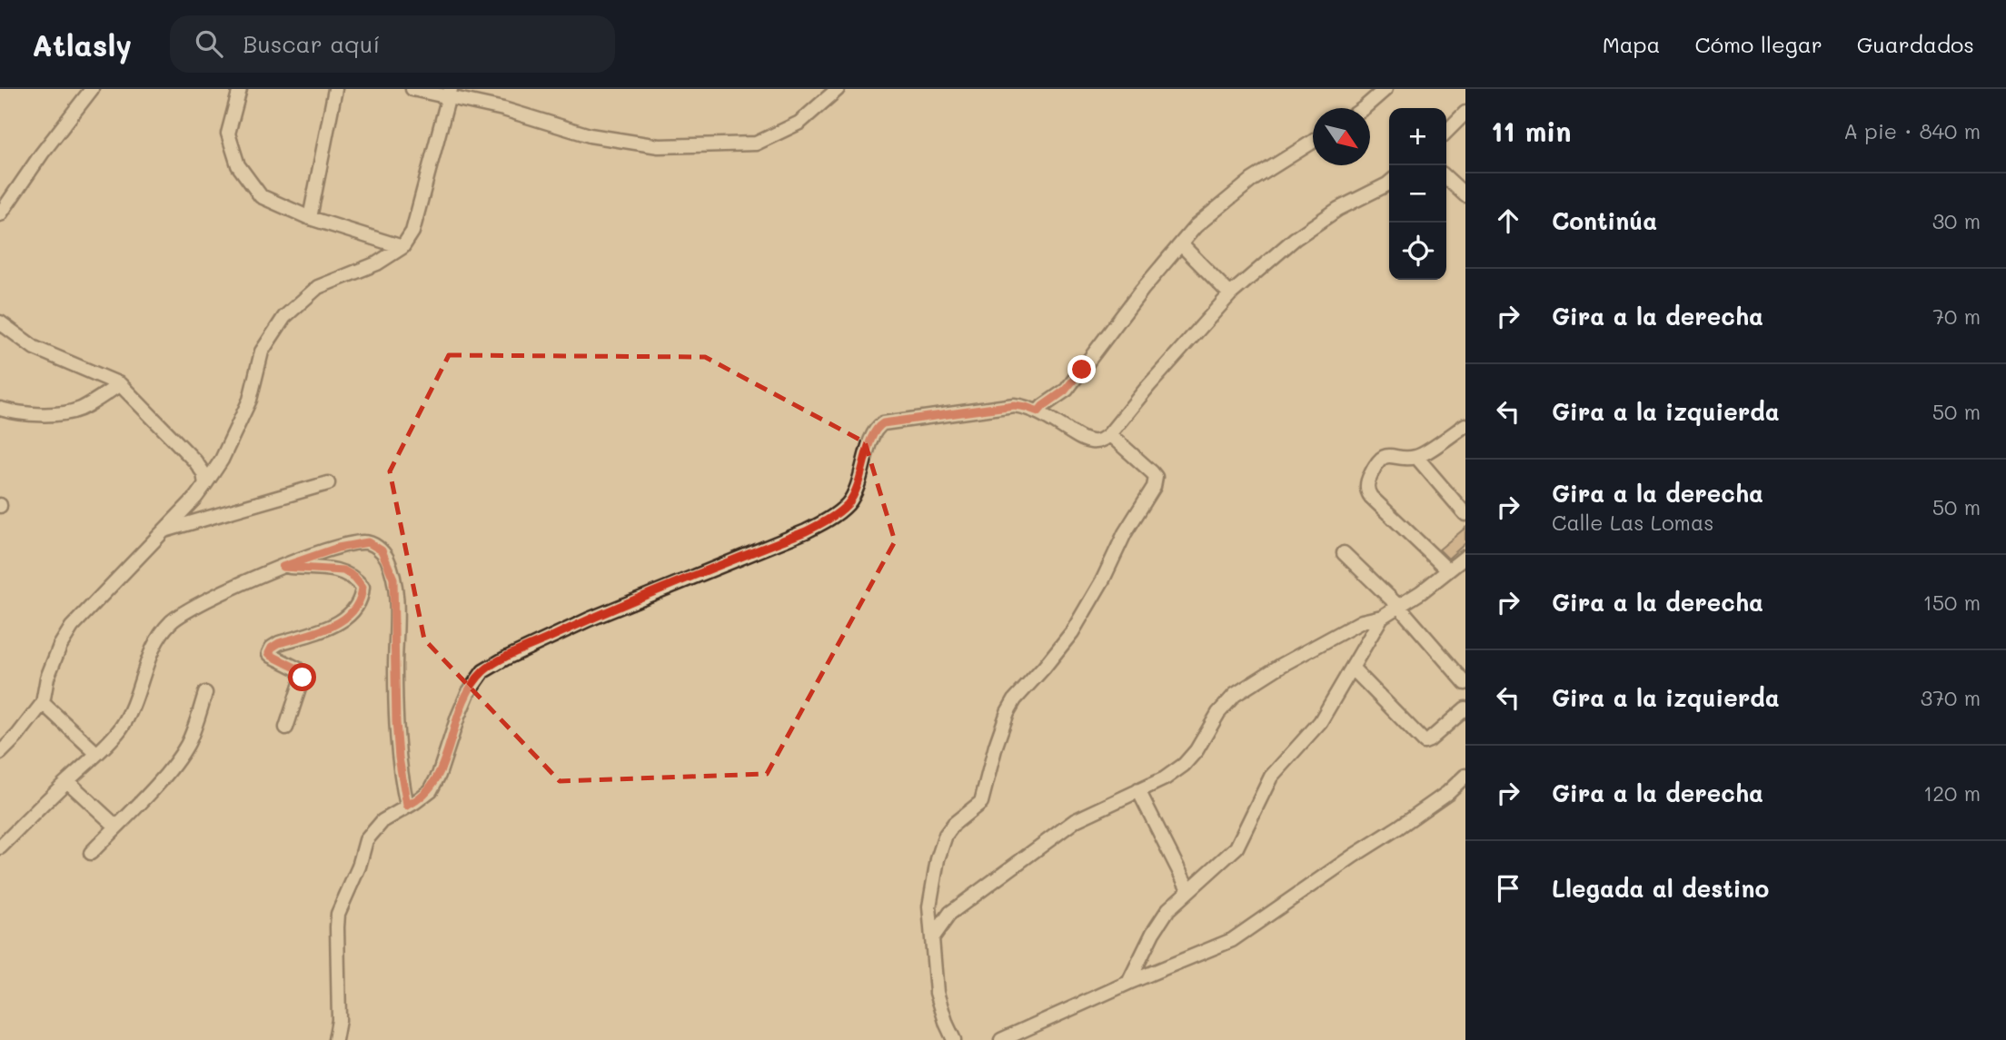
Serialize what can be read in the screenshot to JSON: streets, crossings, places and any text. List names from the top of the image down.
{
  "north": "bottom right",
  "page": {
    "header": "Atlasly",
    "search": "Buscar aquí",
    "nav": ["Mapa", "Cómo llegar", "Guardados"],
    "heading": ["11 min", "A pie · 840 m"],
    "map_buttons": ["+", "−"],
    "list": [
      ["Continúa", "30 m"],
      ["Gira a la derecha", "70 m"],
      ["Gira a la izquierda", "50 m"],
      ["Gira a la derecha", "Calle Las Lomas", "50 m"],
      ["Gira a la derecha", "150 m"],
      ["Gira a la izquierda", "370 m"],
      ["Gira a la derecha", "120 m"],
      "Llegada al destino"
    ]
  }
}
